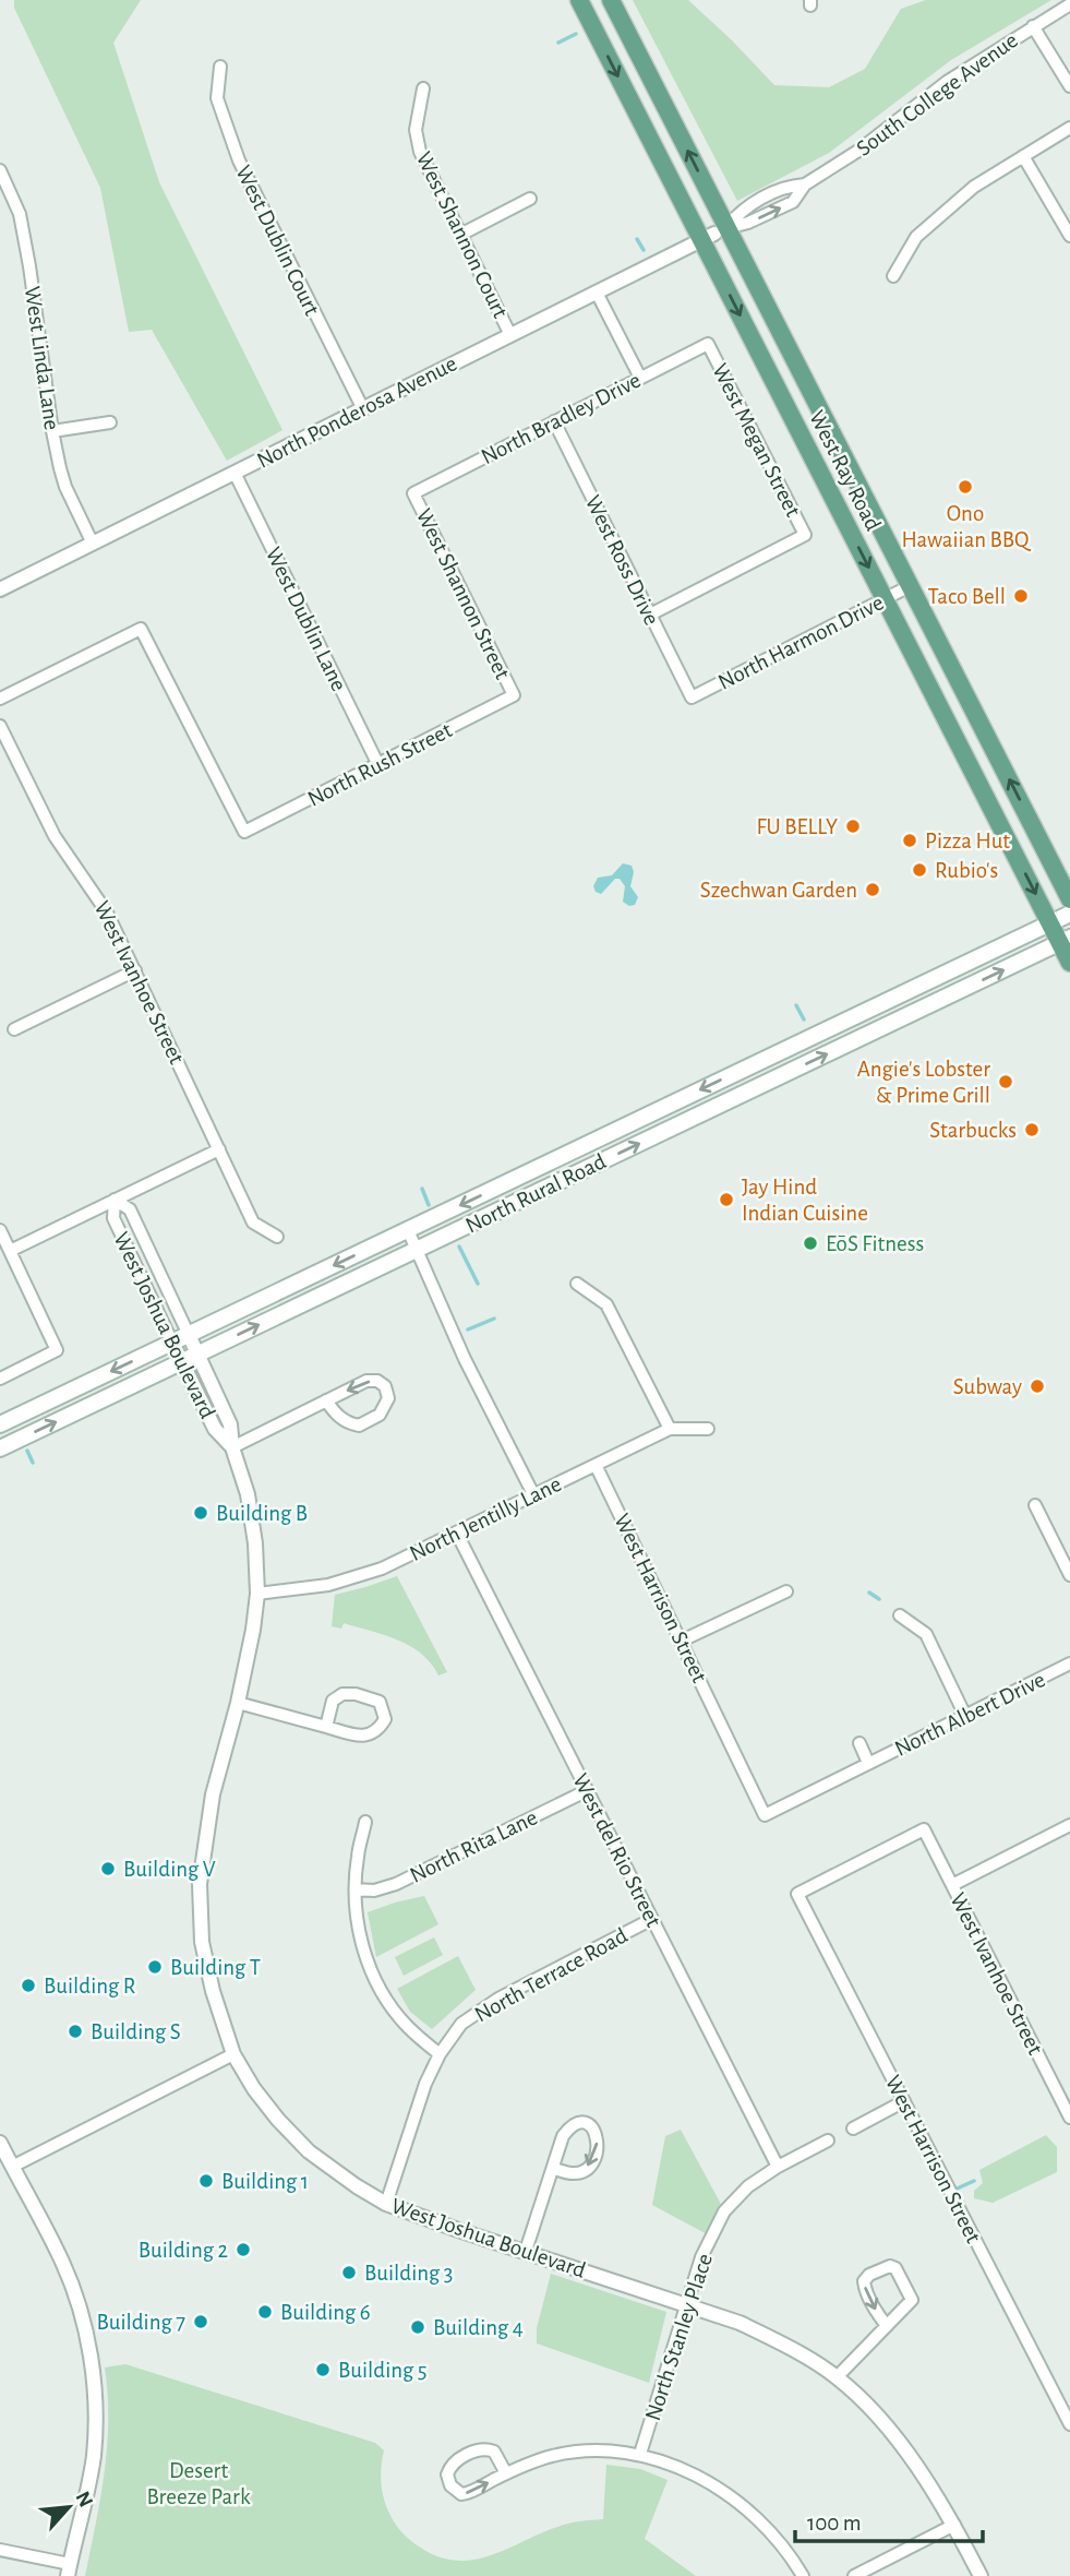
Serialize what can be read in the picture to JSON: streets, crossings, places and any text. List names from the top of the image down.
{
  "streets": {
    "main road": ["West Ray Road", "North Rural Road"],
    "street": [
      "South College Avenue",
      "West Shannon Court",
      "West Dublin Court",
      "West Linda Lane",
      "North Ponderosa Avenue",
      "North Bradley Drive",
      "West Megan Street",
      "West Ross Drive",
      "West Shannon Street",
      "West Dublin Lane",
      "North Harmon Drive",
      "North Rush Street",
      "West Ivanhoe Street",
      "West Joshua Boulevard",
      "North Jentilly Lane",
      "West Harrison Street",
      "North Albert Drive",
      "North Rita Lane",
      "West del Rio Street",
      "North Terrace Road",
      "North Stanley Place"
    ]
  },
  "crossings": [
    ["South College Avenue", "North Ponderosa Avenue"],
    ["South College Avenue", "West Ray Road"],
    ["West Shannon Court", "North Ponderosa Avenue"],
    ["West Dublin Court", "North Ponderosa Avenue"],
    ["West Linda Lane", "North Ponderosa Avenue"],
    ["North Ponderosa Avenue", "West Ray Road"],
    ["North Ponderosa Avenue", "West Dublin Lane"],
    ["North Bradley Drive", "West Megan Street"],
    ["North Bradley Drive", "West Ross Drive"],
    ["North Bradley Drive", "West Shannon Street"],
    ["West Megan Street", "West Ross Drive"],
    ["West Ray Road", "North Harmon Drive"],
    ["West Ray Road", "North Rural Road"],
    ["West Ross Drive", "North Harmon Drive"],
    ["West Shannon Street", "North Rush Street"],
    ["West Dublin Lane", "North Rush Street"],
    ["West Ivanhoe Street", "West Harrison Street"],
    ["North Rural Road", "West Joshua Boulevard"],
    ["West Joshua Boulevard", "North Jentilly Lane"],
    ["West Joshua Boulevard", "North Terrace Road"],
    ["West Joshua Boulevard", "North Stanley Place"],
    ["North Jentilly Lane", "West Harrison Street"],
    ["North Jentilly Lane", "West del Rio Street"],
    ["West Harrison Street", "North Albert Drive"],
    ["North Rita Lane", "West del Rio Street"],
    ["West del Rio Street", "North Terrace Road"],
    ["West del Rio Street", "North Stanley Place"]
  ],
  "parks": ["Desert Breeze Park"],
  "places": [
    "Ono Hawaiian BBQ",
    "Taco Bell",
    "FU BELLY",
    "Pizza Hut",
    "Rubio's",
    "Szechwan Garden",
    "Angie's Lobster & Prime Grill",
    "Starbucks",
    "Jay Hind Indian Cuisine",
    "EōS Fitness",
    "Subway",
    "Building B",
    "Building V",
    "Building T",
    "Building R",
    "Building S",
    "Building 1",
    "Building 2",
    "Building 3",
    "Building 6",
    "Building 7",
    "Building 4",
    "Building 5"
  ],
  "scale_bar": "100 m",
  "north": "top right"
}
